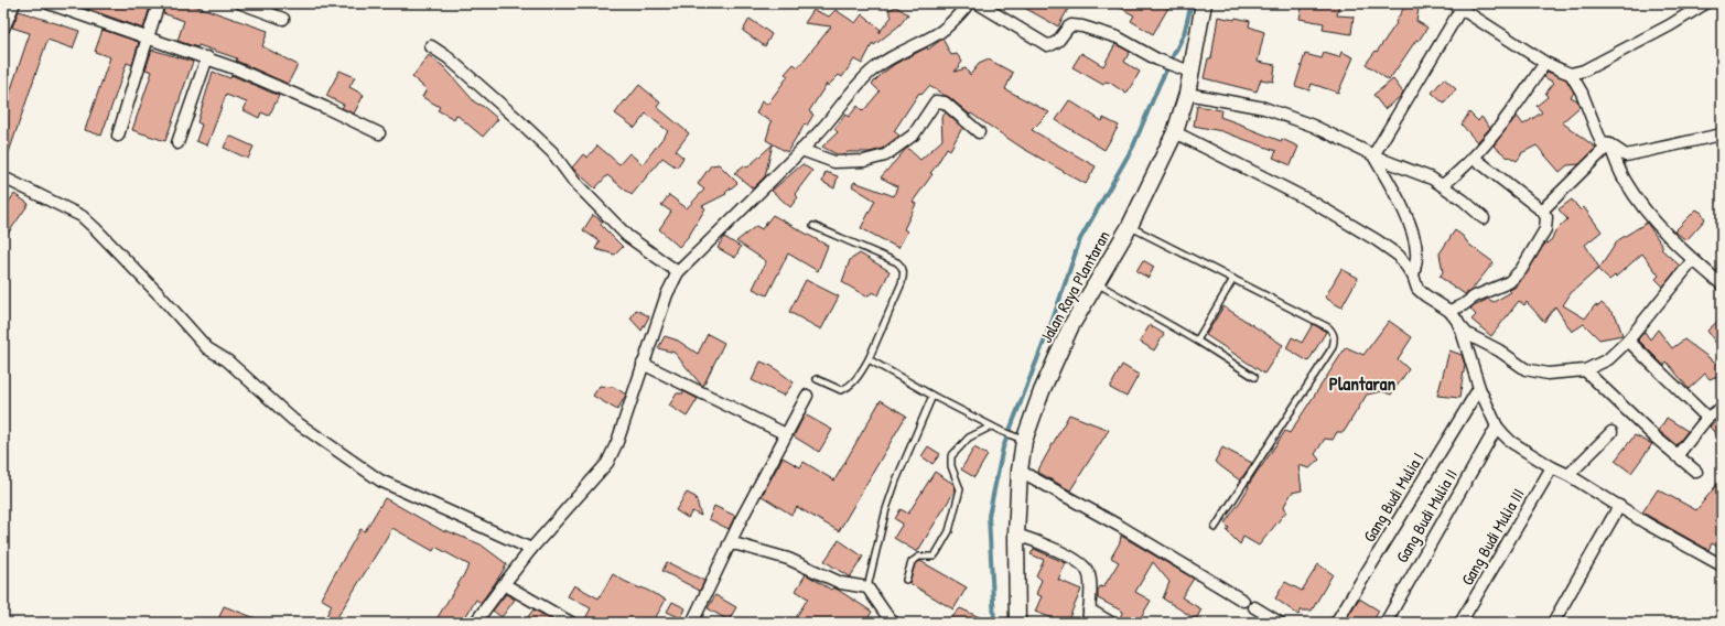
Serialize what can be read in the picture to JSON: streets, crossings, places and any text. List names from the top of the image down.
{
  "streets": {
    "main road": ["Jalan Raya Plantaran"],
    "street": ["Gang Budi Mulia I", "Gang Budi Mulia II", "Gang Budi Mulia III"]
  },
  "districts": ["Plantaran"]
}
